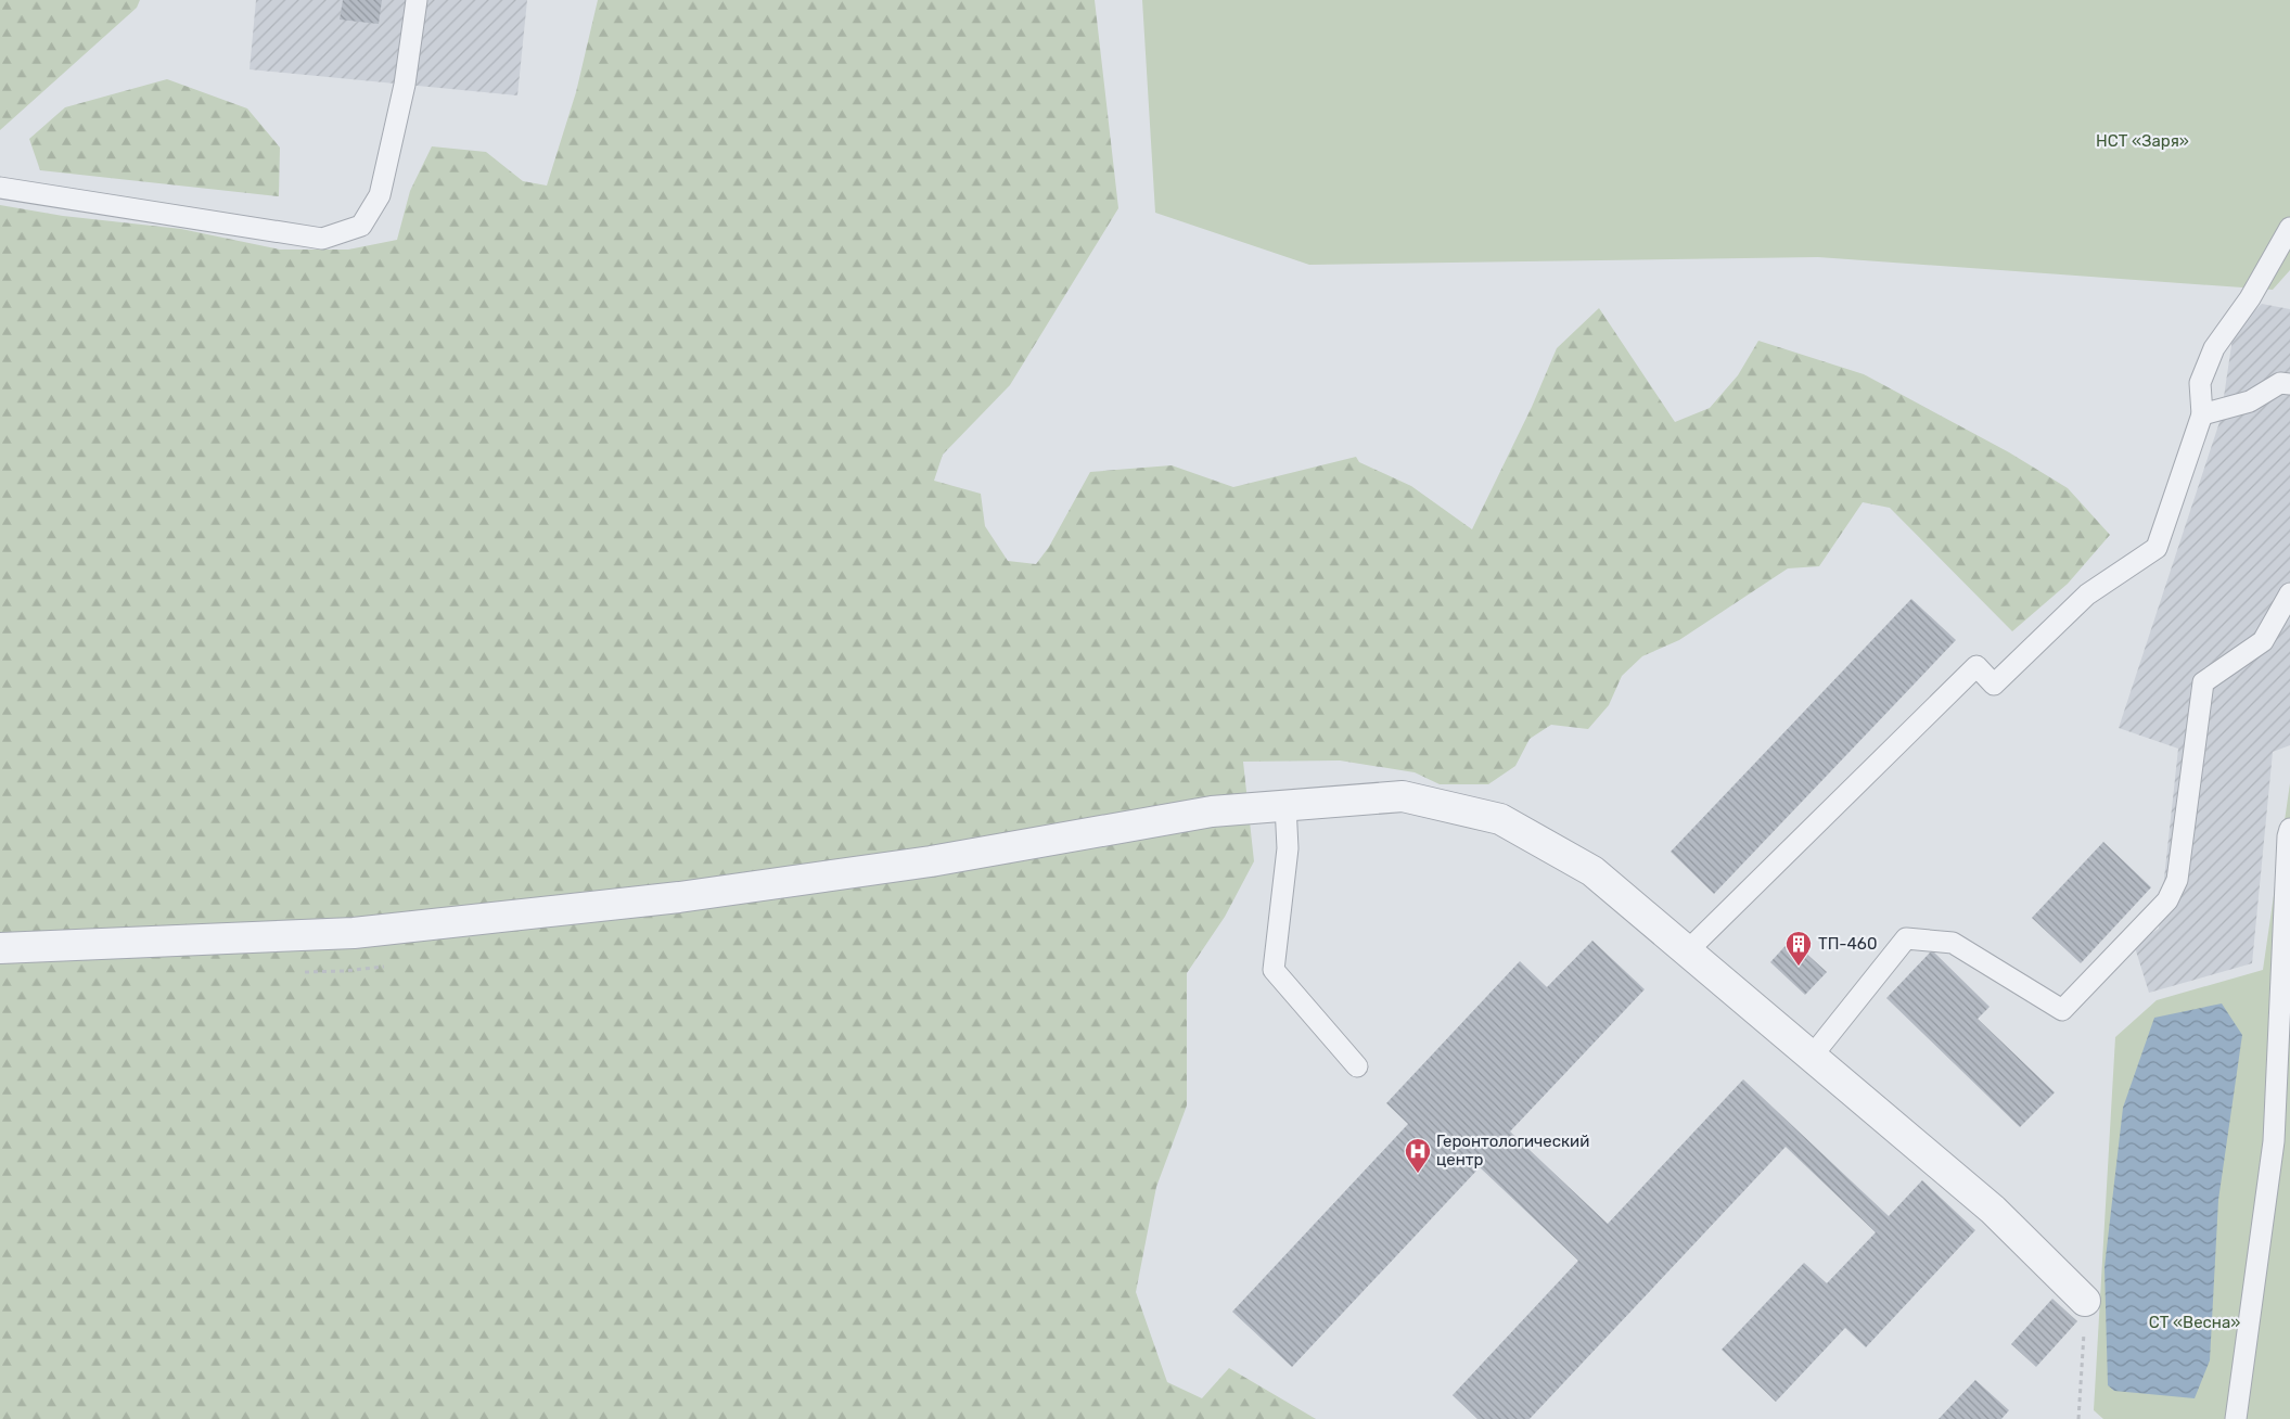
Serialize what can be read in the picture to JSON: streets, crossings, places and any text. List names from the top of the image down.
{
  "parks": ["НСТ «Заря»", "СТ «Весна»"],
  "places": {
    "building": ["ТП-460"],
    "hospital": ["Геронтологический центр"]
  }
}
